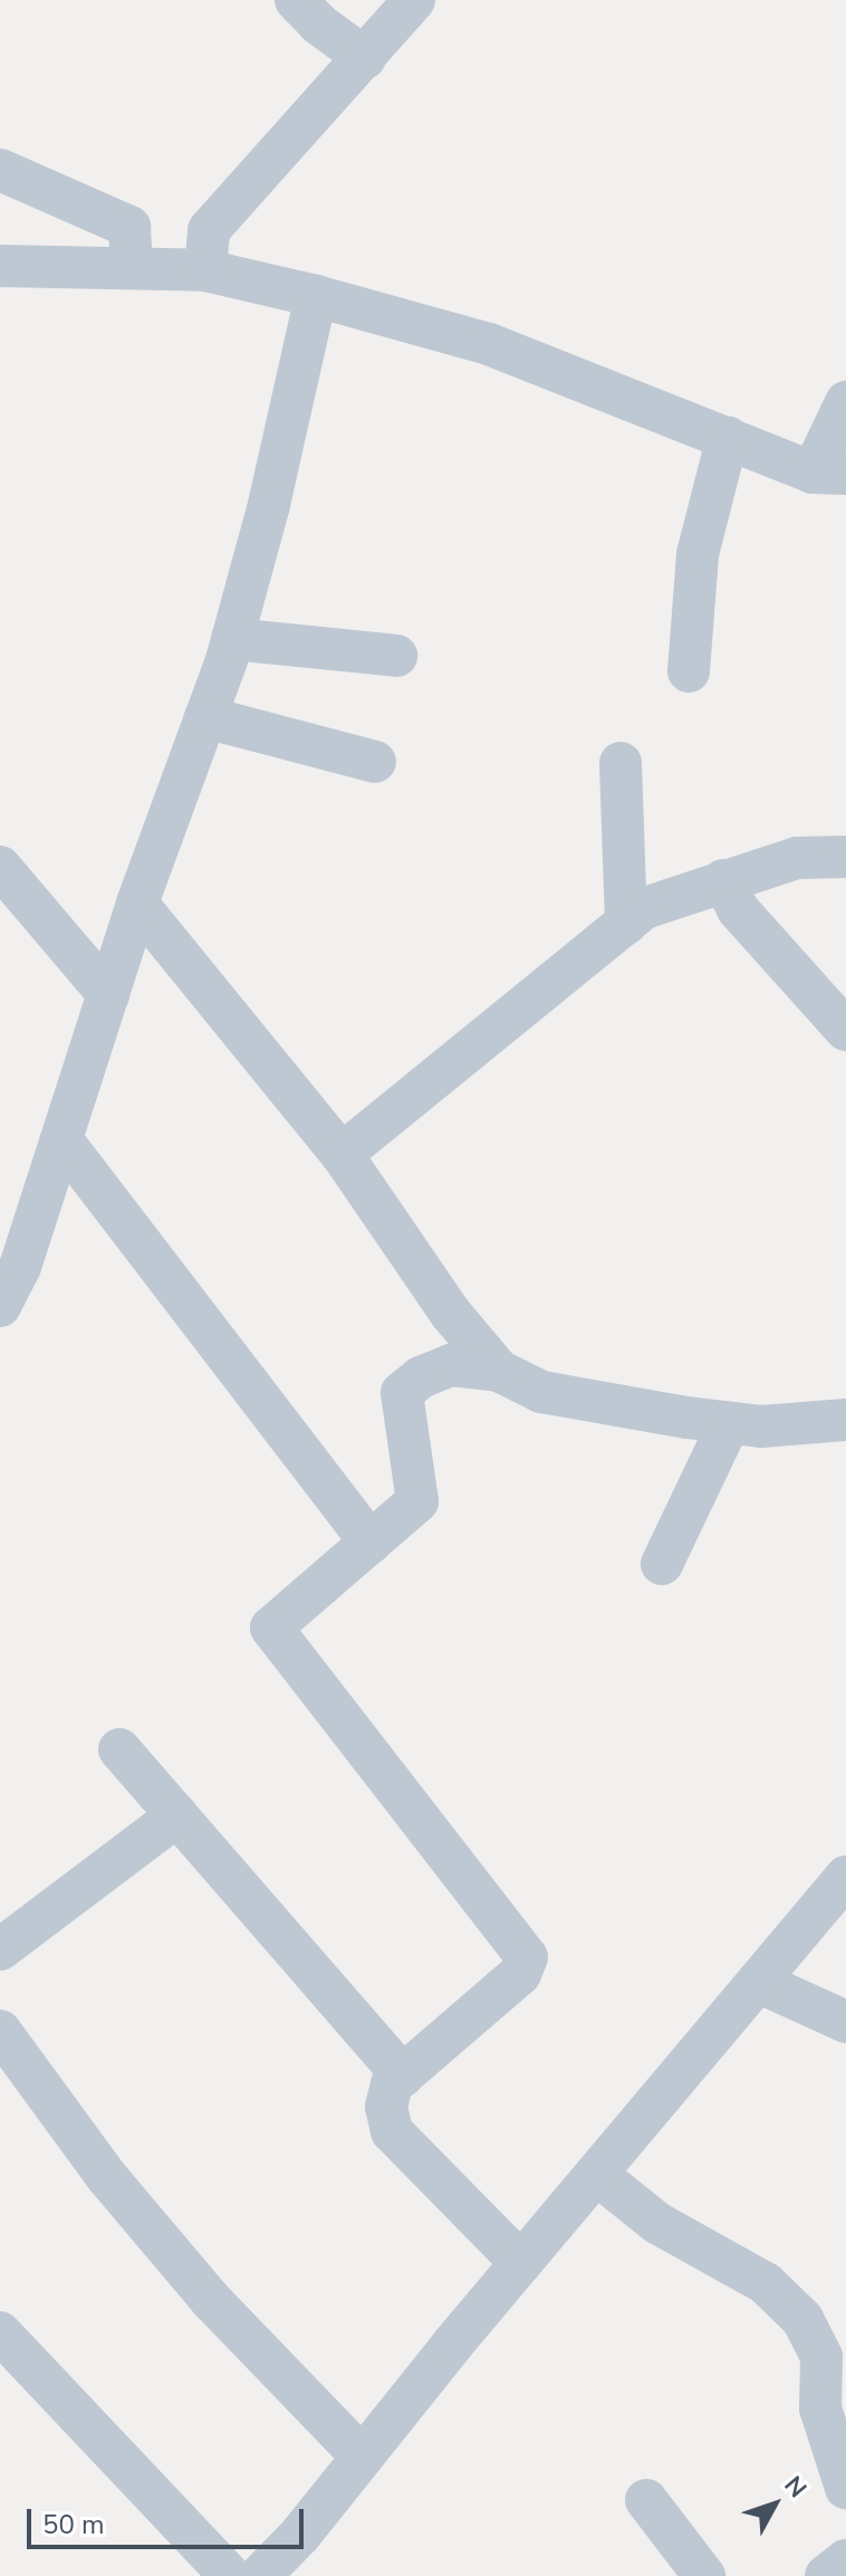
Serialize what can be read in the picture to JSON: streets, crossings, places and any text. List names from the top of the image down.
{
  "scale_bar": "50 m",
  "north": "top right"
}
